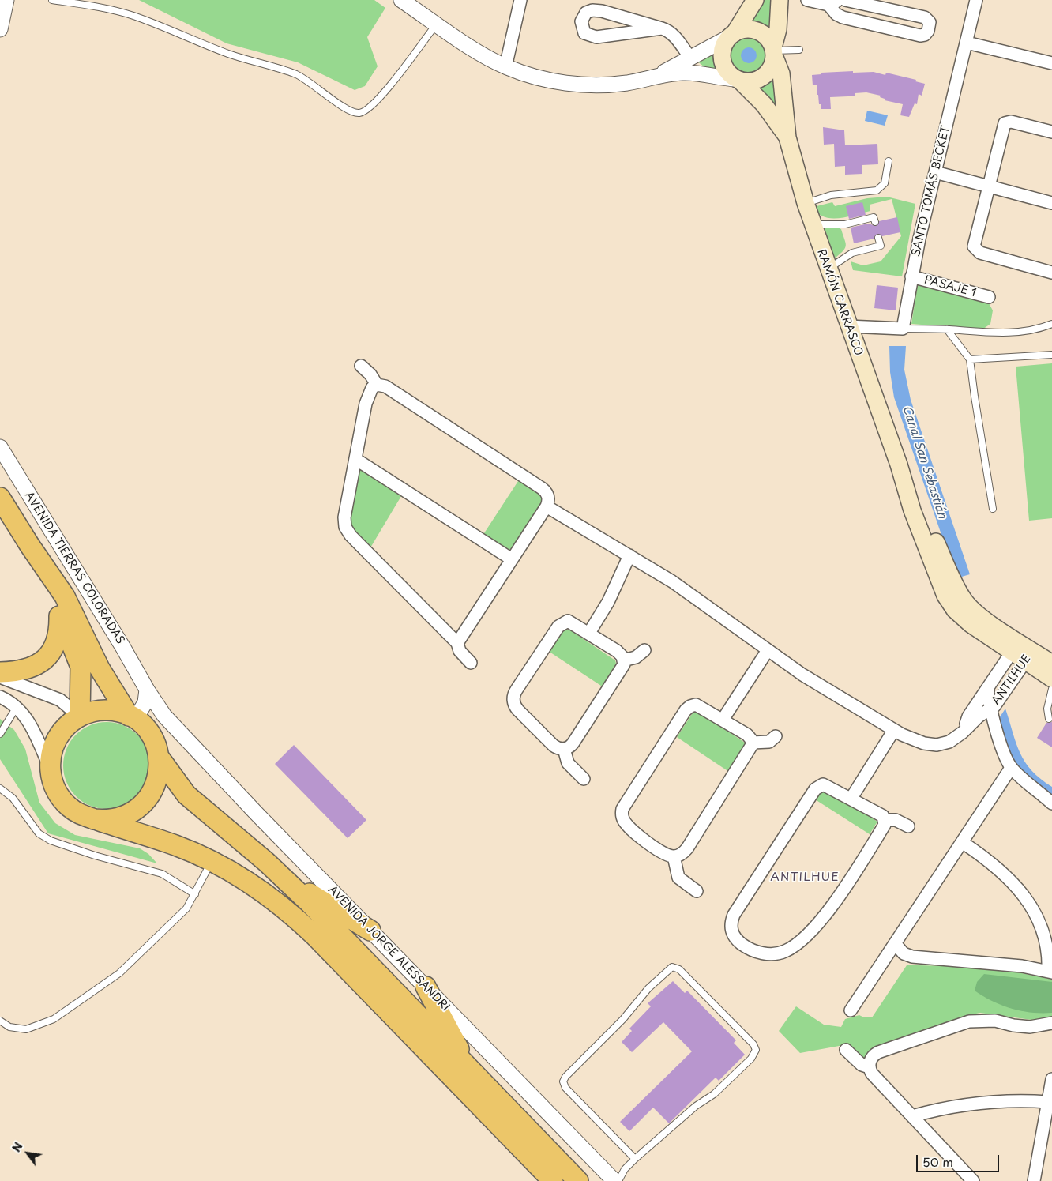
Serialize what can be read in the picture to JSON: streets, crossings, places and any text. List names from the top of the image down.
{
  "streets": {
    "main road": ["RAMÓN CARRASCO"],
    "street": [
      "SANTO TOMÁS BECKET",
      "PASAJE 1",
      "AVENIDA TIERRAS COLORADAS",
      "ANTILHUE",
      "AVENIDA JORGE ALESSANDRI"
    ]
  },
  "crossings": [
    ["SANTO TOMÁS BECKET", "PASAJE 1"],
    ["RAMÓN CARRASCO", "ANTILHUE"],
    ["AVENIDA TIERRAS COLORADAS", "AVENIDA JORGE ALESSANDRI"]
  ],
  "districts": ["ANTILHUE"],
  "water": ["Canal San Sebastián"],
  "scale_bar": "50 m",
  "north": "top left"
}
